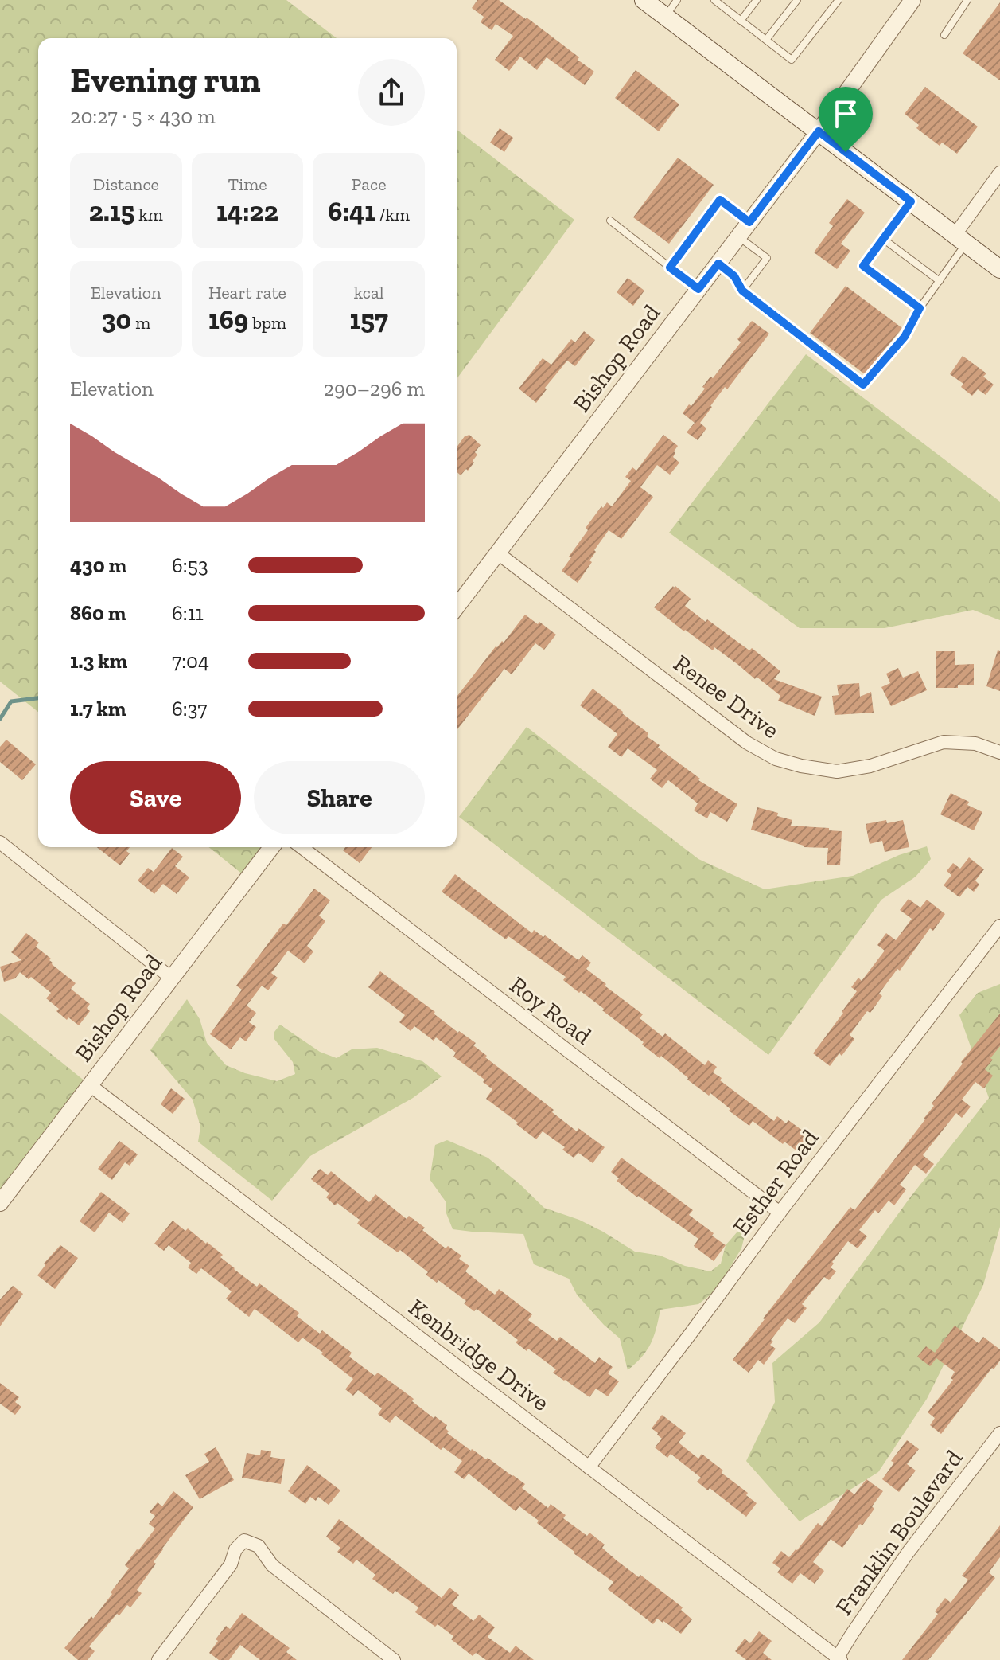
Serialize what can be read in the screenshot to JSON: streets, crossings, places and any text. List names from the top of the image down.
{
  "streets": {
    "street": [
      "Bishop Road",
      "Renee Drive",
      "Roy Road",
      "Esther Road",
      "Kenbridge Drive",
      "Franklin Boulevard"
    ]
  },
  "crossings": [
    ["Bishop Road", "Renee Drive"],
    ["Bishop Road", "Kenbridge Drive"],
    ["Roy Road", "Esther Road"],
    ["Esther Road", "Kenbridge Drive"],
    ["Kenbridge Drive", "Franklin Boulevard"]
  ],
  "page": {
    "heading": ["Evening run", "20:27 · 5 × 430 m"],
    "stats": [
      ["Distance", "2.15 km"],
      ["Time", "14:22"],
      ["Pace", "6:41 /km"],
      ["Elevation", "30 m"],
      ["Heart rate", "169 bpm"],
      ["kcal", "157"]
    ],
    "chart": ["Elevation", "290–296 m"],
    "list": [
      {
        "name": "430 m",
        "note": "6:53"
      },
      {
        "name": "860 m",
        "note": "6:11"
      },
      {
        "name": "1.3 km",
        "note": "7:04"
      },
      {
        "name": "1.7 km",
        "note": "6:37"
      }
    ],
    "buttons": ["Save", "Share"]
  }
}
